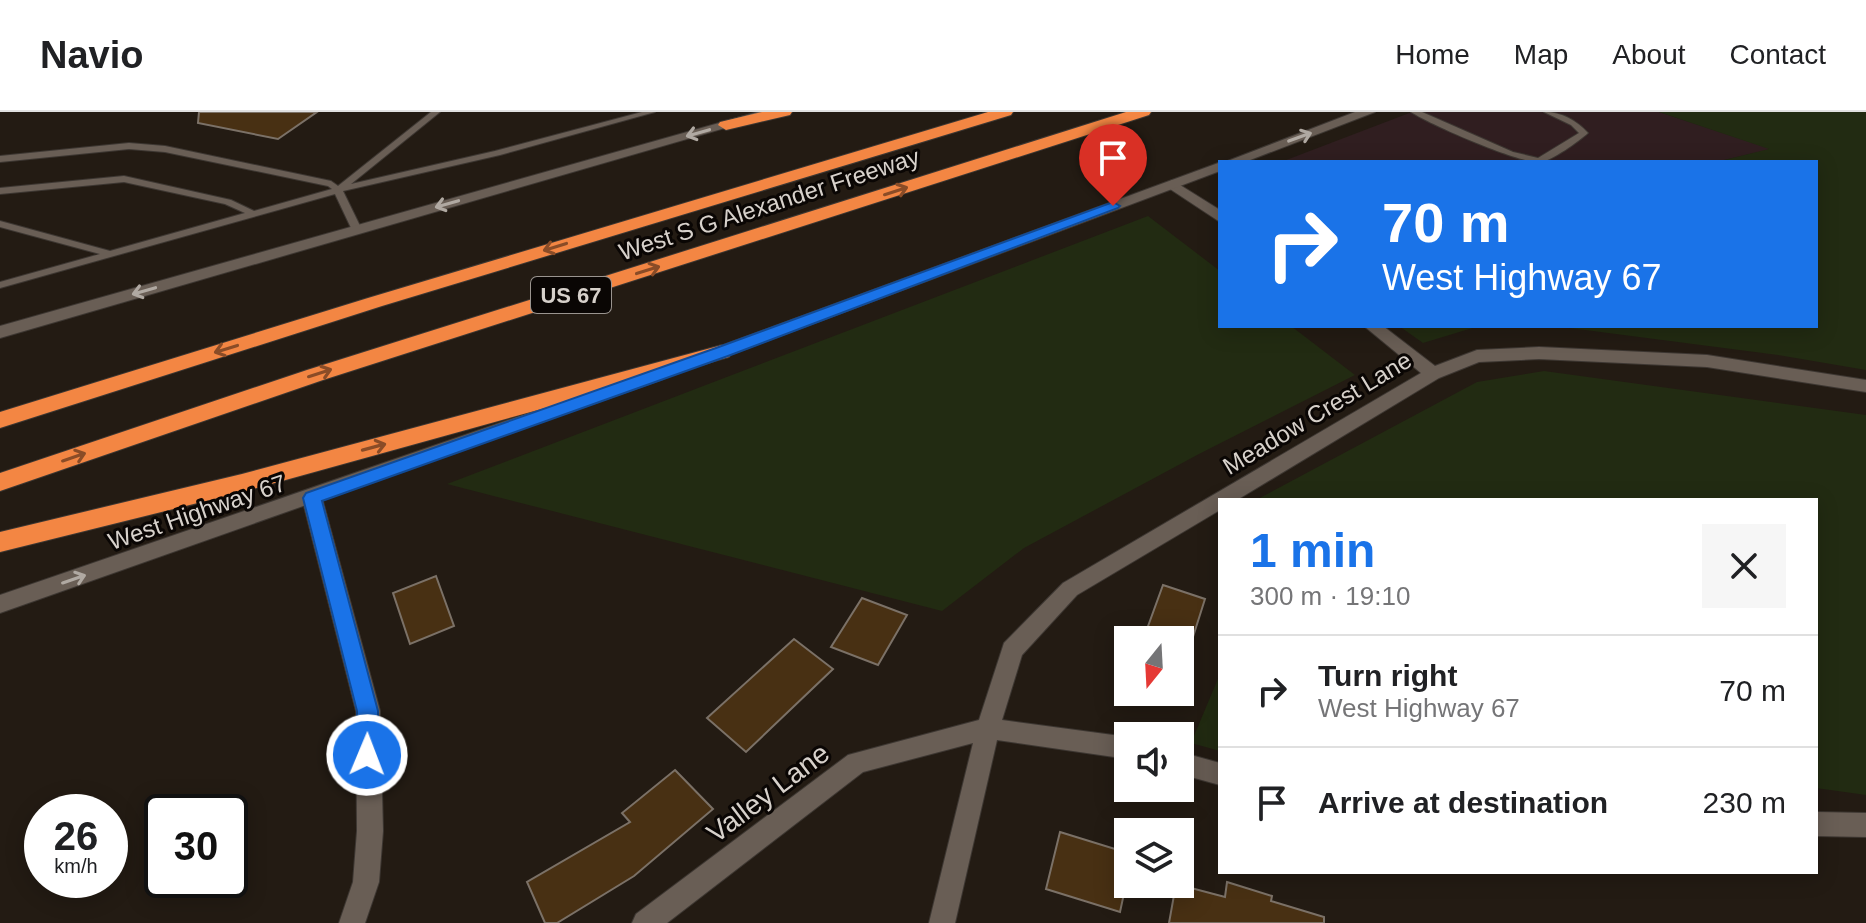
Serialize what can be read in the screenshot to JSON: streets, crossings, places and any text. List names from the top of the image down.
{
  "streets": {
    "highway": ["West S G Alexander Freeway", "US 67"],
    "main road": ["Meadow Crest Lane", "West Highway 67", "Valley Lane"]
  },
  "crossings": [
    ["Meadow Crest Lane", "Valley Lane"]
  ],
  "north": "bottom",
  "page": {
    "header": "Navio",
    "nav": [
      "Home",
      "Map",
      "About",
      "Contact"
    ],
    "turn": ["70 m", "West Highway 67"],
    "heading": ["1 min", "300 m · 19:10"],
    "list": [
      {
        "name": "Turn right",
        "note": "West Highway 67",
        "value": "70 m"
      },
      {
        "name": "Arrive at destination",
        "value": "230 m"
      }
    ],
    "speed": "26 km/h",
    "limit": "30"
  }
}
